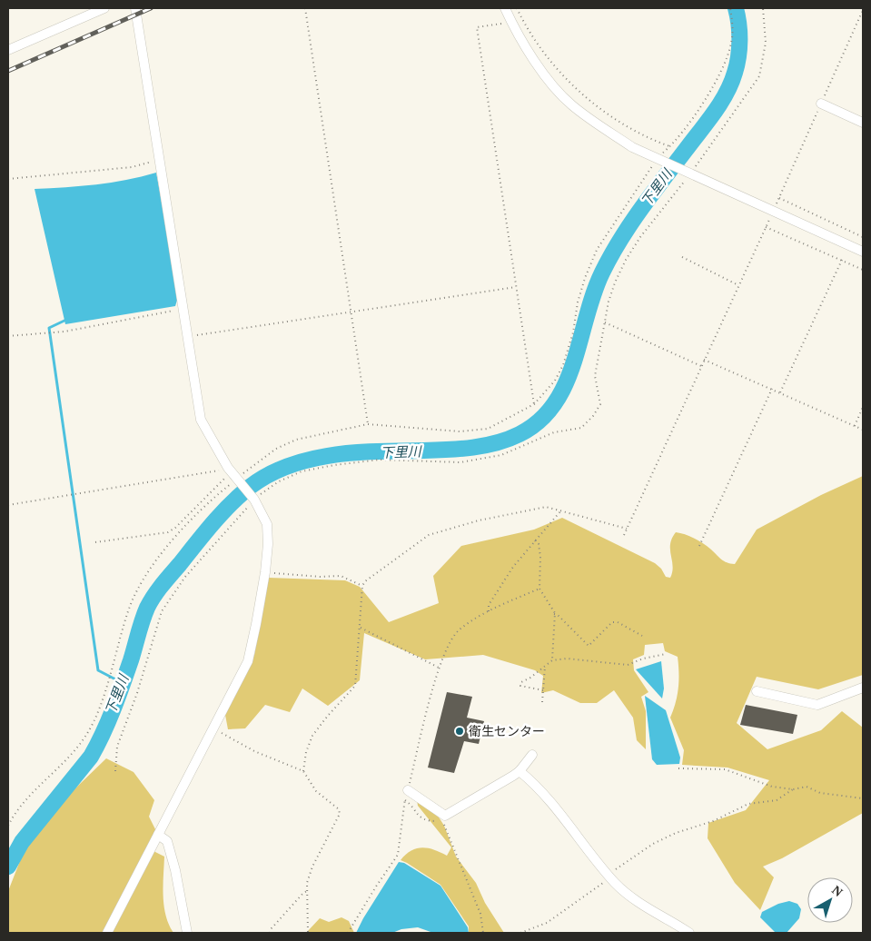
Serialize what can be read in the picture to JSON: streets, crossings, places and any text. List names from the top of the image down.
{
  "water": ["下里川"],
  "places": ["衛生センター"],
  "north": "top right"
}
